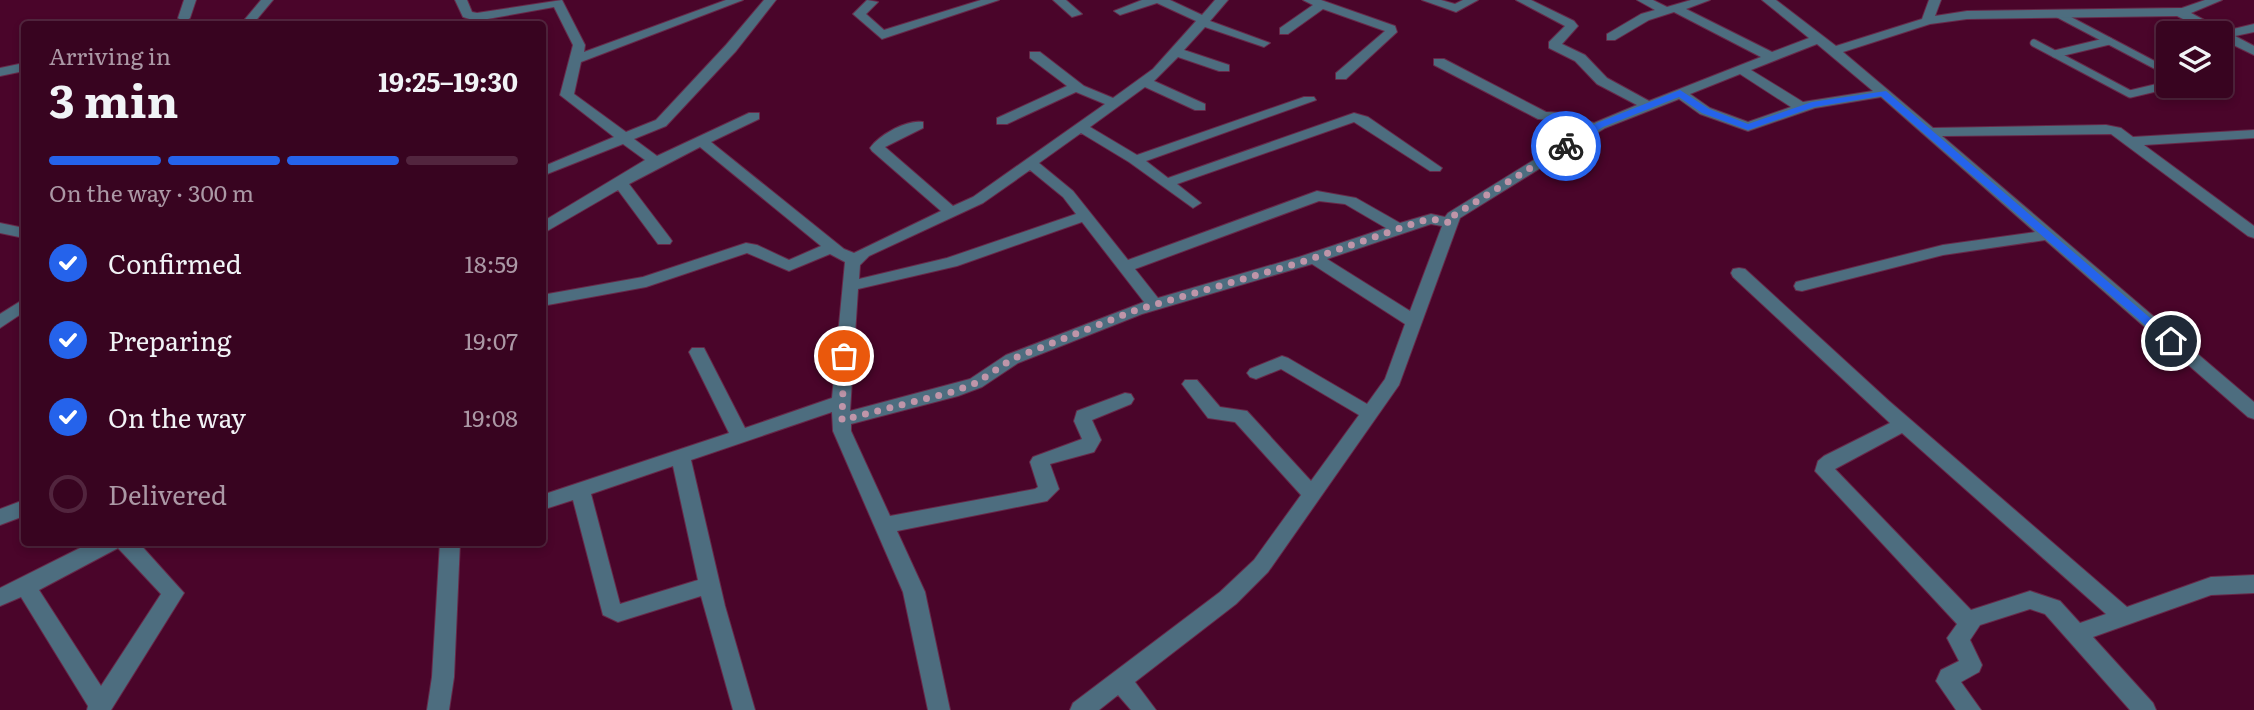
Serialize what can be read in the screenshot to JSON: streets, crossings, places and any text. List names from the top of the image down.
{
  "page": {
    "heading": ["3 min", "Arriving in", "19:25–19:30"],
    "bar": "On the way · 300 m",
    "list": [
      ["Confirmed", "18:59"],
      ["Preparing", "19:07"],
      ["On the way", "19:08"],
      "Delivered"
    ]
  }
}
